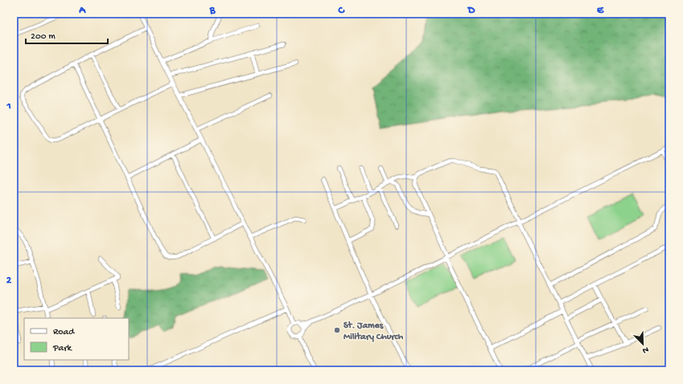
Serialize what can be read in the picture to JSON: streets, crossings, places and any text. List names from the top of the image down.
{
  "places": ["St. James Military Church"],
  "legend": ["Road", "Park"],
  "scale_bar": "200 m",
  "north": "bottom right",
  "grid": {
    "columns": [
      "A",
      "B",
      "C",
      "D",
      "E"
    ],
    "rows": ["1", "2"]
  }
}
